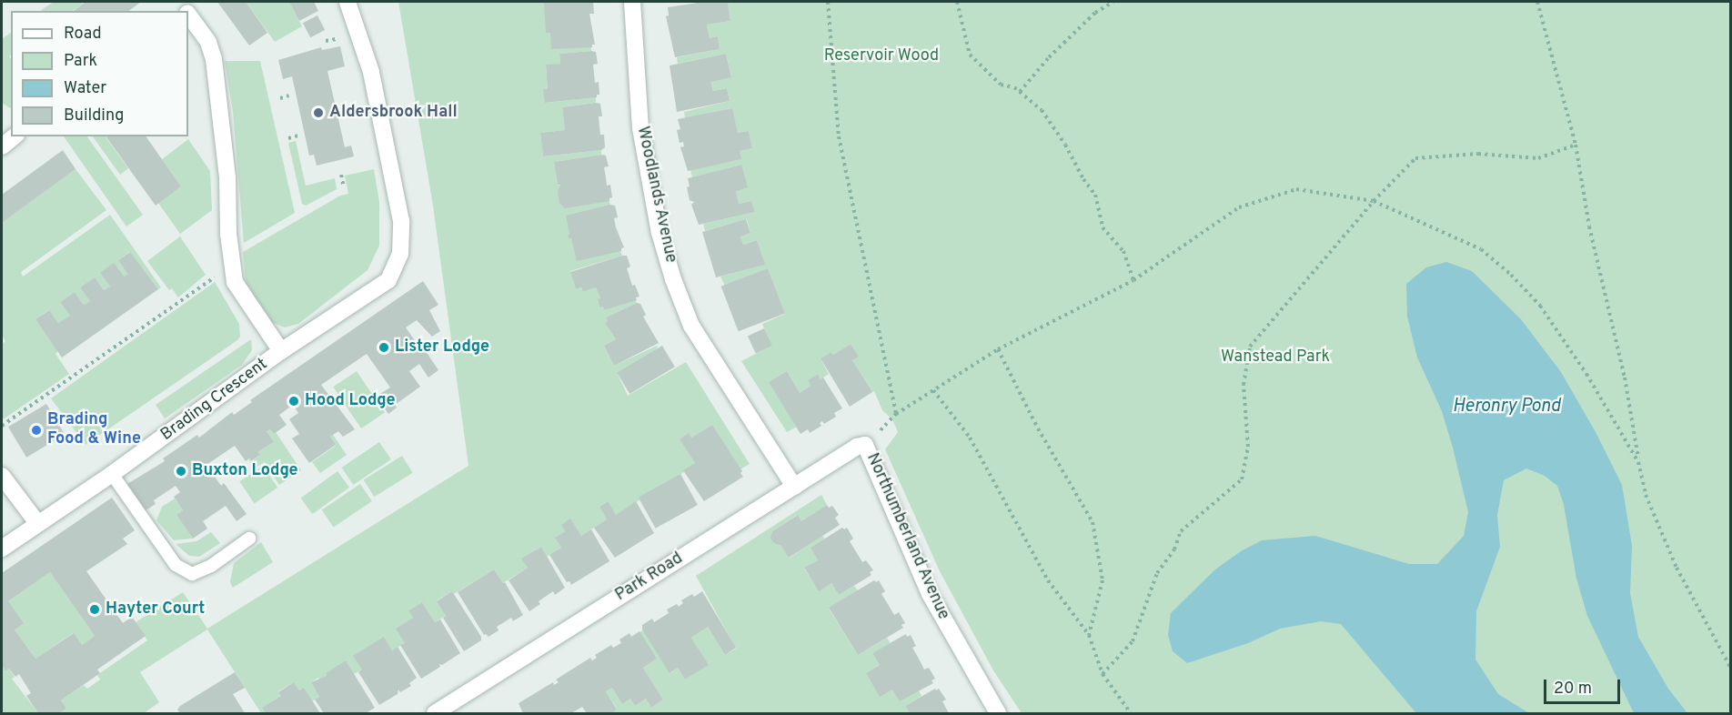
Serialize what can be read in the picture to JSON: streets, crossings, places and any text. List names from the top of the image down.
{
  "streets": {
    "street": [
      "Woodlands Avenue",
      "Brading Crescent",
      "Northumberland Avenue",
      "Park Road"
    ]
  },
  "crossings": [
    ["Woodlands Avenue", "Park Road"],
    ["Northumberland Avenue", "Park Road"]
  ],
  "water": ["Heronry Pond"],
  "parks": ["Reservoir Wood", "Wanstead Park"],
  "places": [
    "Aldersbrook Hall",
    "Lister Lodge",
    "Hood Lodge",
    "Brading Food & Wine",
    "Buxton Lodge",
    "Hayter Court"
  ],
  "legend": [
    "Road",
    "Park",
    "Water",
    "Building"
  ],
  "scale_bar": "20 m"
}
